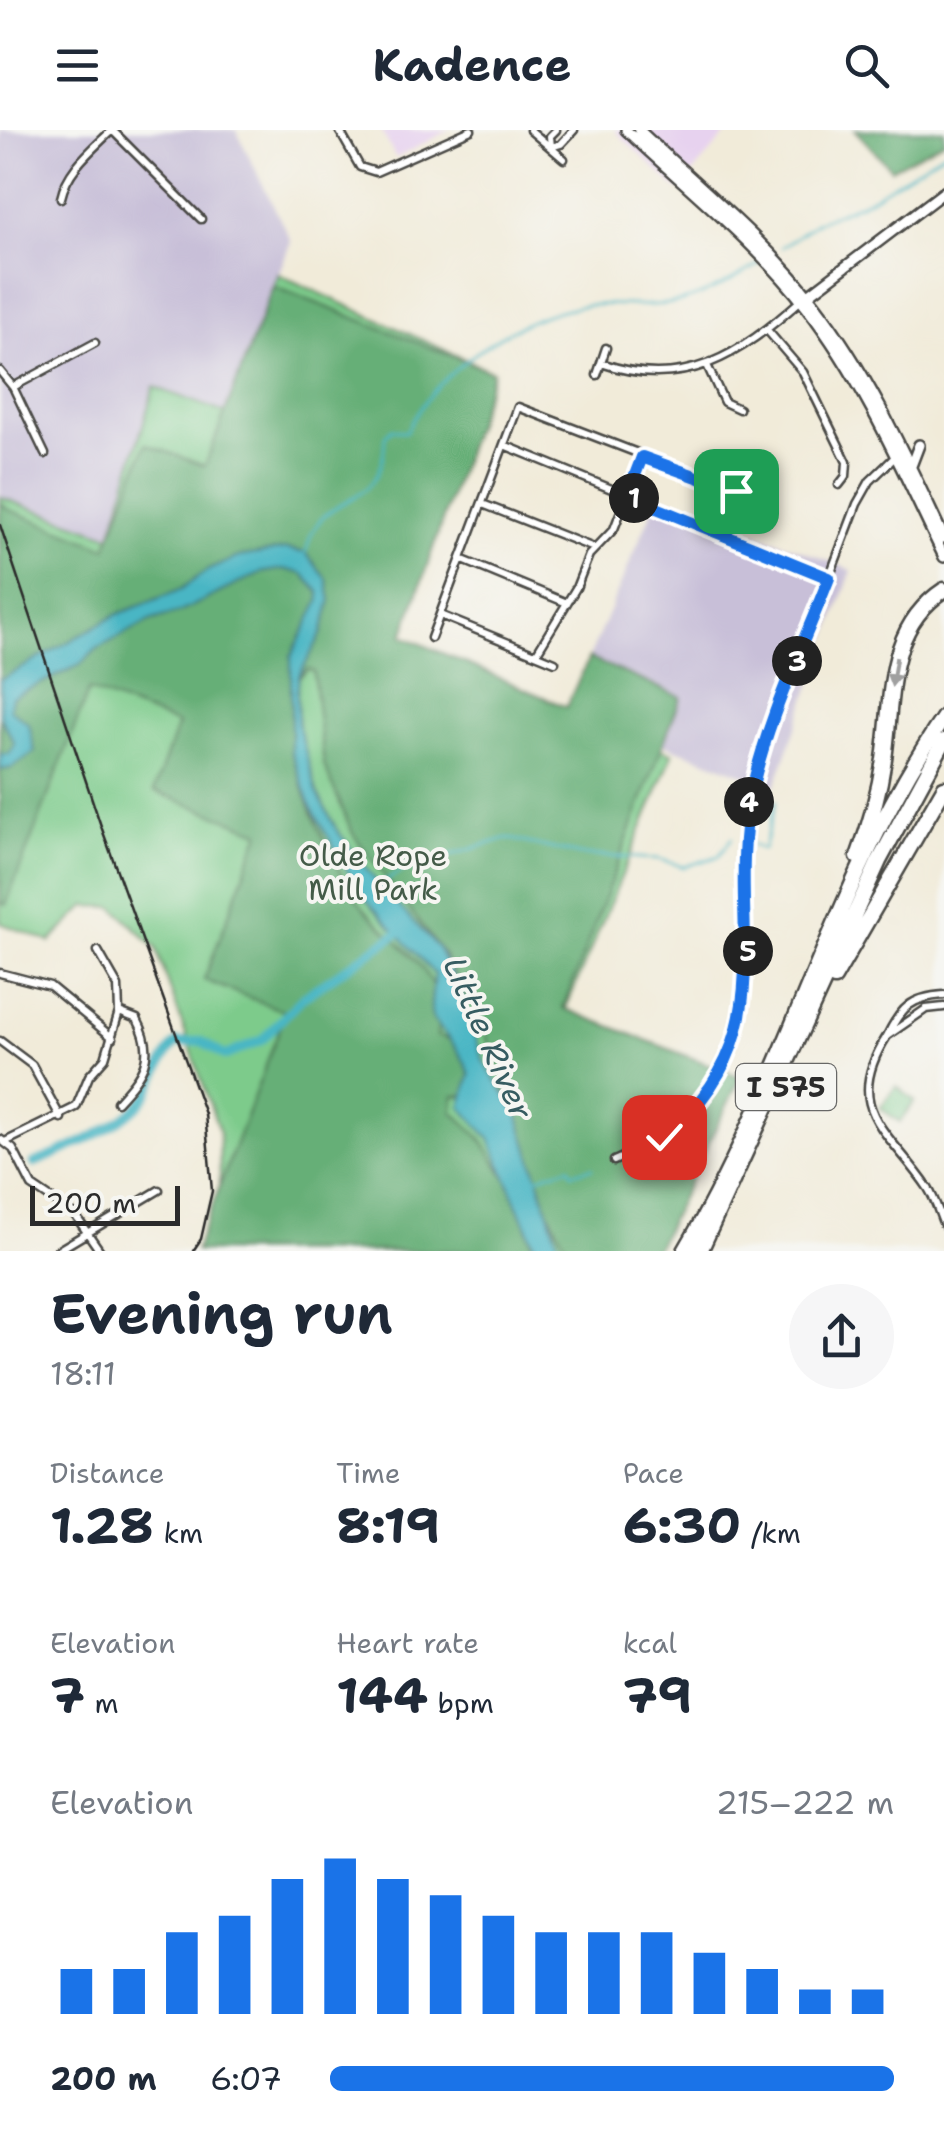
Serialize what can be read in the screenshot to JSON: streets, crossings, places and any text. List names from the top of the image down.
{
  "streets": {
    "highway": ["I 575"]
  },
  "water": ["Little River"],
  "parks": ["Olde Rope Mill Park"],
  "scale_bar": "200 m",
  "page": {
    "header": "Kadence",
    "pins": [
      "1",
      "3",
      "4",
      "5"
    ],
    "scale": "200 m",
    "heading": ["Evening run", "18:11"],
    "stats": [
      ["Distance", "1.28 km"],
      ["Time", "8:19"],
      ["Pace", "6:30 /km"],
      ["Elevation", "7 m"],
      ["Heart rate", "144 bpm"],
      ["kcal", "79"]
    ],
    "chart": ["Elevation", "215–222 m"],
    "list": [
      {
        "name": "200 m",
        "note": "6:07"
      }
    ]
  }
}
